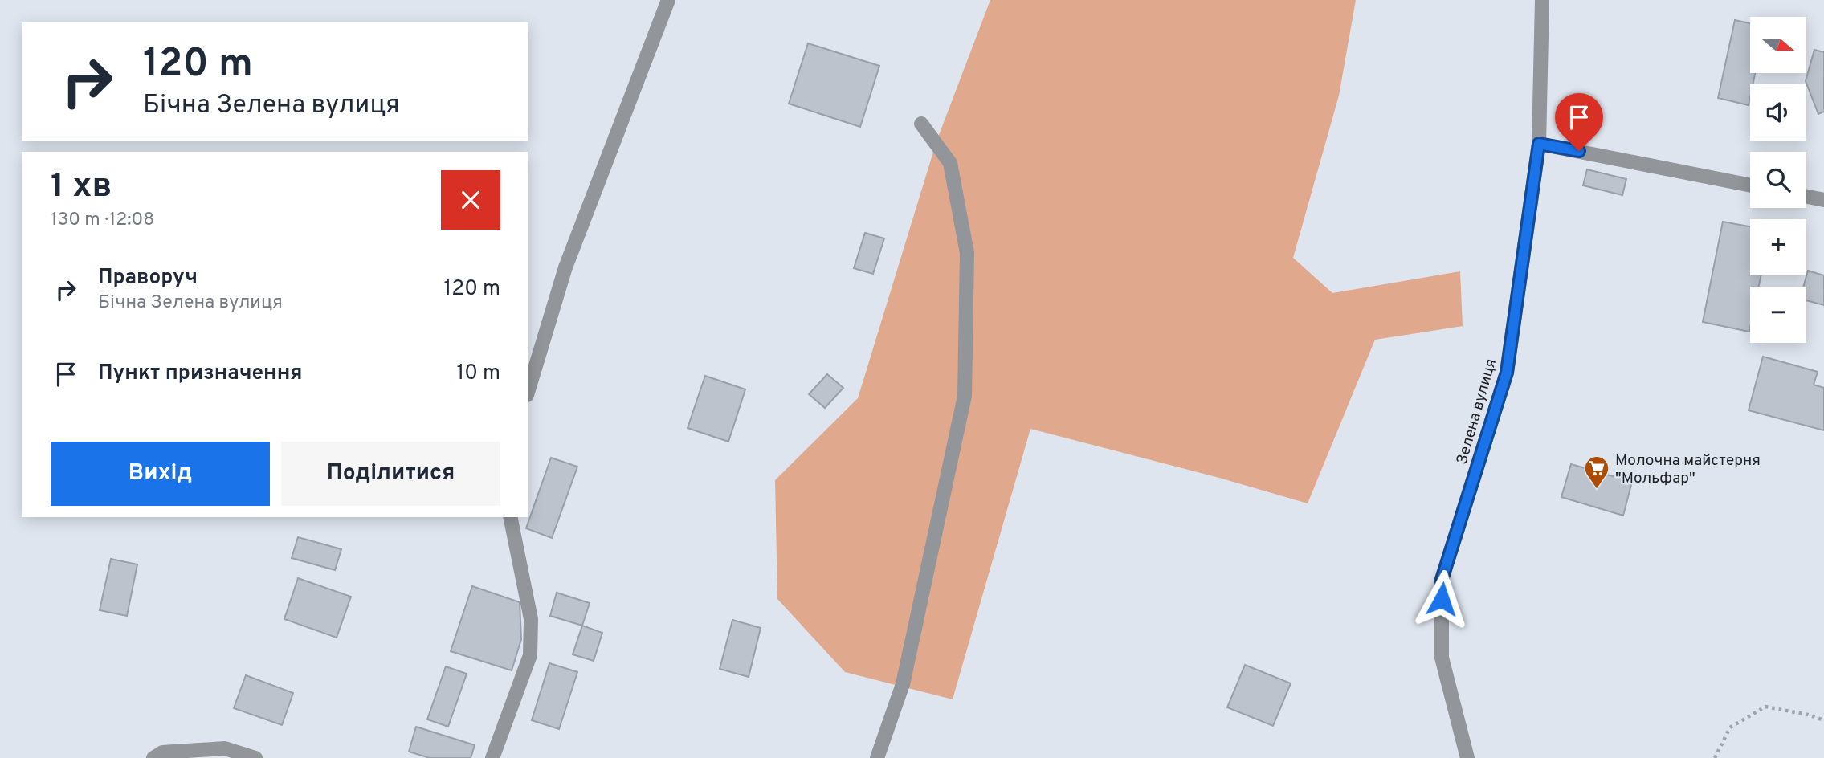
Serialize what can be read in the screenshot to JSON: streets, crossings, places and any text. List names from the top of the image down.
{
  "streets": {
    "street": ["Зелена вулиця"]
  },
  "places": {
    "supermarket": ["Молочна майстерня \"Мольфар\""]
  },
  "north": "right",
  "page": {
    "map_buttons": ["+", "−"],
    "turn": ["120 m", "Бічна Зелена вулиця"],
    "heading": ["1 хв", "130 m · 12:08"],
    "list": [
      {
        "name": "Праворуч",
        "note": "Бічна Зелена вулиця",
        "value": "120 m"
      },
      {
        "name": "Пункт призначення",
        "value": "10 m"
      }
    ],
    "buttons": ["Вихід", "Поділитися"]
  }
}
